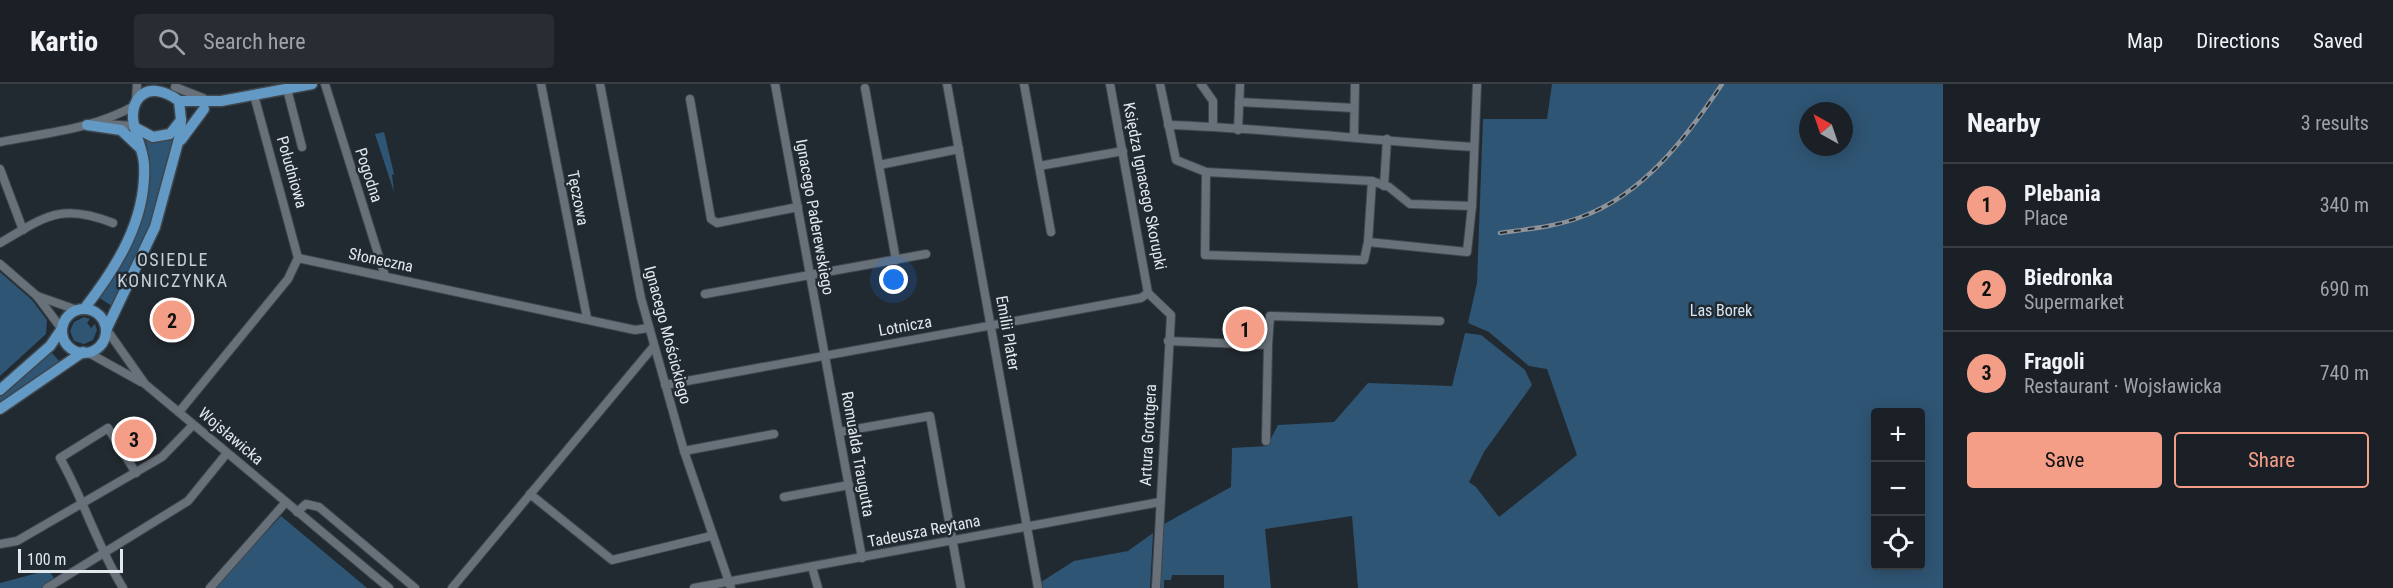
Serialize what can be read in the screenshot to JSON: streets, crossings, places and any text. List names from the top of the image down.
{
  "streets": {
    "street": [
      "Południowa",
      "Pogodna",
      "Księdza Ignacego Skorupki",
      "Tęczowa",
      "Ignacego Paderewskiego",
      "Słoneczna",
      "Lotnicza",
      "Emilii Plater",
      "Ignacego Mościckiego",
      "Artura Grottgera",
      "Wojsławicka",
      "Romualda Traugutta",
      "Tadeusza Reytana"
    ]
  },
  "crossings": [
    ["Południowa", "Słoneczna"],
    ["Pogodna", "Słoneczna"],
    ["Księdza Ignacego Skorupki", "Lotnicza"],
    ["Księdza Ignacego Skorupki", "Artura Grottgera"],
    ["Tęczowa", "Słoneczna"],
    ["Ignacego Paderewskiego", "Lotnicza"],
    ["Ignacego Paderewskiego", "Romualda Traugutta"],
    ["Słoneczna", "Ignacego Mościckiego"],
    ["Lotnicza", "Emilii Plater"],
    ["Lotnicza", "Ignacego Mościckiego"],
    ["Lotnicza", "Artura Grottgera"],
    ["Lotnicza", "Romualda Traugutta"],
    ["Emilii Plater", "Tadeusza Reytana"],
    ["Ignacego Mościckiego", "Tadeusza Reytana"],
    ["Artura Grottgera", "Tadeusza Reytana"],
    ["Romualda Traugutta", "Tadeusza Reytana"]
  ],
  "districts": ["OSIEDLE KONICZYNKA"],
  "parks": ["Las Borek"],
  "scale_bar": "100 m",
  "north": "top left",
  "page": {
    "header": "Kartio",
    "search": "Search here",
    "nav": ["Map", "Directions", "Saved"],
    "heading": ["Nearby", "3 results"],
    "list": [
      {
        "mark": "1",
        "name": "Plebania",
        "note": "Place",
        "value": "340 m"
      },
      {
        "mark": "2",
        "name": "Biedronka",
        "note": "Supermarket",
        "value": "690 m"
      },
      {
        "mark": "3",
        "name": "Fragoli",
        "note": "Restaurant · Wojsławicka",
        "value": "740 m"
      }
    ],
    "pins": ["2", "1", "3"],
    "map_buttons": ["+", "−"],
    "buttons": ["Save", "Share"],
    "scale": "100 m"
  }
}
